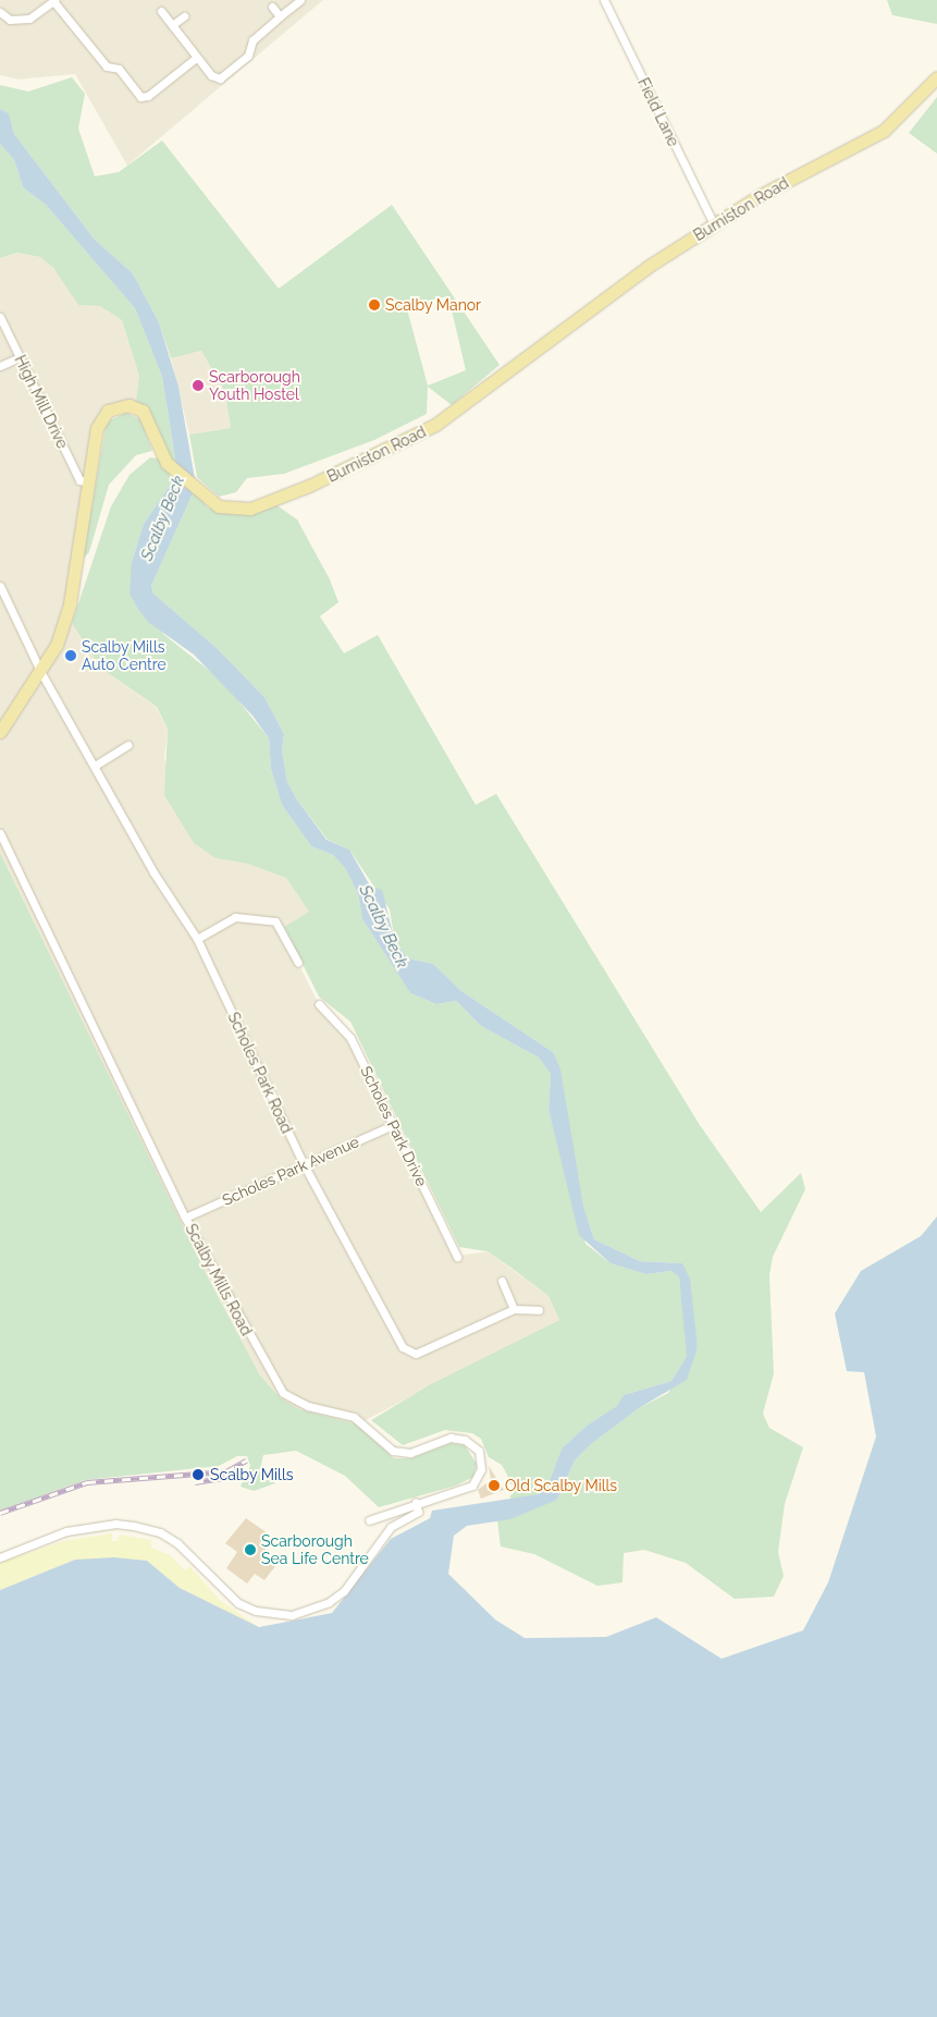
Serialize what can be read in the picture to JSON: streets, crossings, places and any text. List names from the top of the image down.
{
  "streets": {
    "main road": ["Burniston Road"],
    "street": [
      "Field Lane",
      "High Mill Drive",
      "Scholes Park Road",
      "Scholes Park Drive",
      "Scholes Park Avenue",
      "Scalby Mills Road"
    ]
  },
  "crossings": [
    ["Field Lane", "Burniston Road"],
    ["Burniston Road", "High Mill Drive"],
    ["Burniston Road", "Scholes Park Road"],
    ["Scholes Park Road", "Scholes Park Avenue"],
    ["Scholes Park Drive", "Scholes Park Avenue"],
    ["Scholes Park Avenue", "Scalby Mills Road"]
  ],
  "water": ["Scalby Beck"],
  "places": [
    "Scalby Manor",
    "Scarborough Youth Hostel",
    "Scalby Mills Auto Centre",
    "Scalby Mills",
    "Old Scalby Mills",
    "Scarborough Sea Life Centre"
  ]
}
